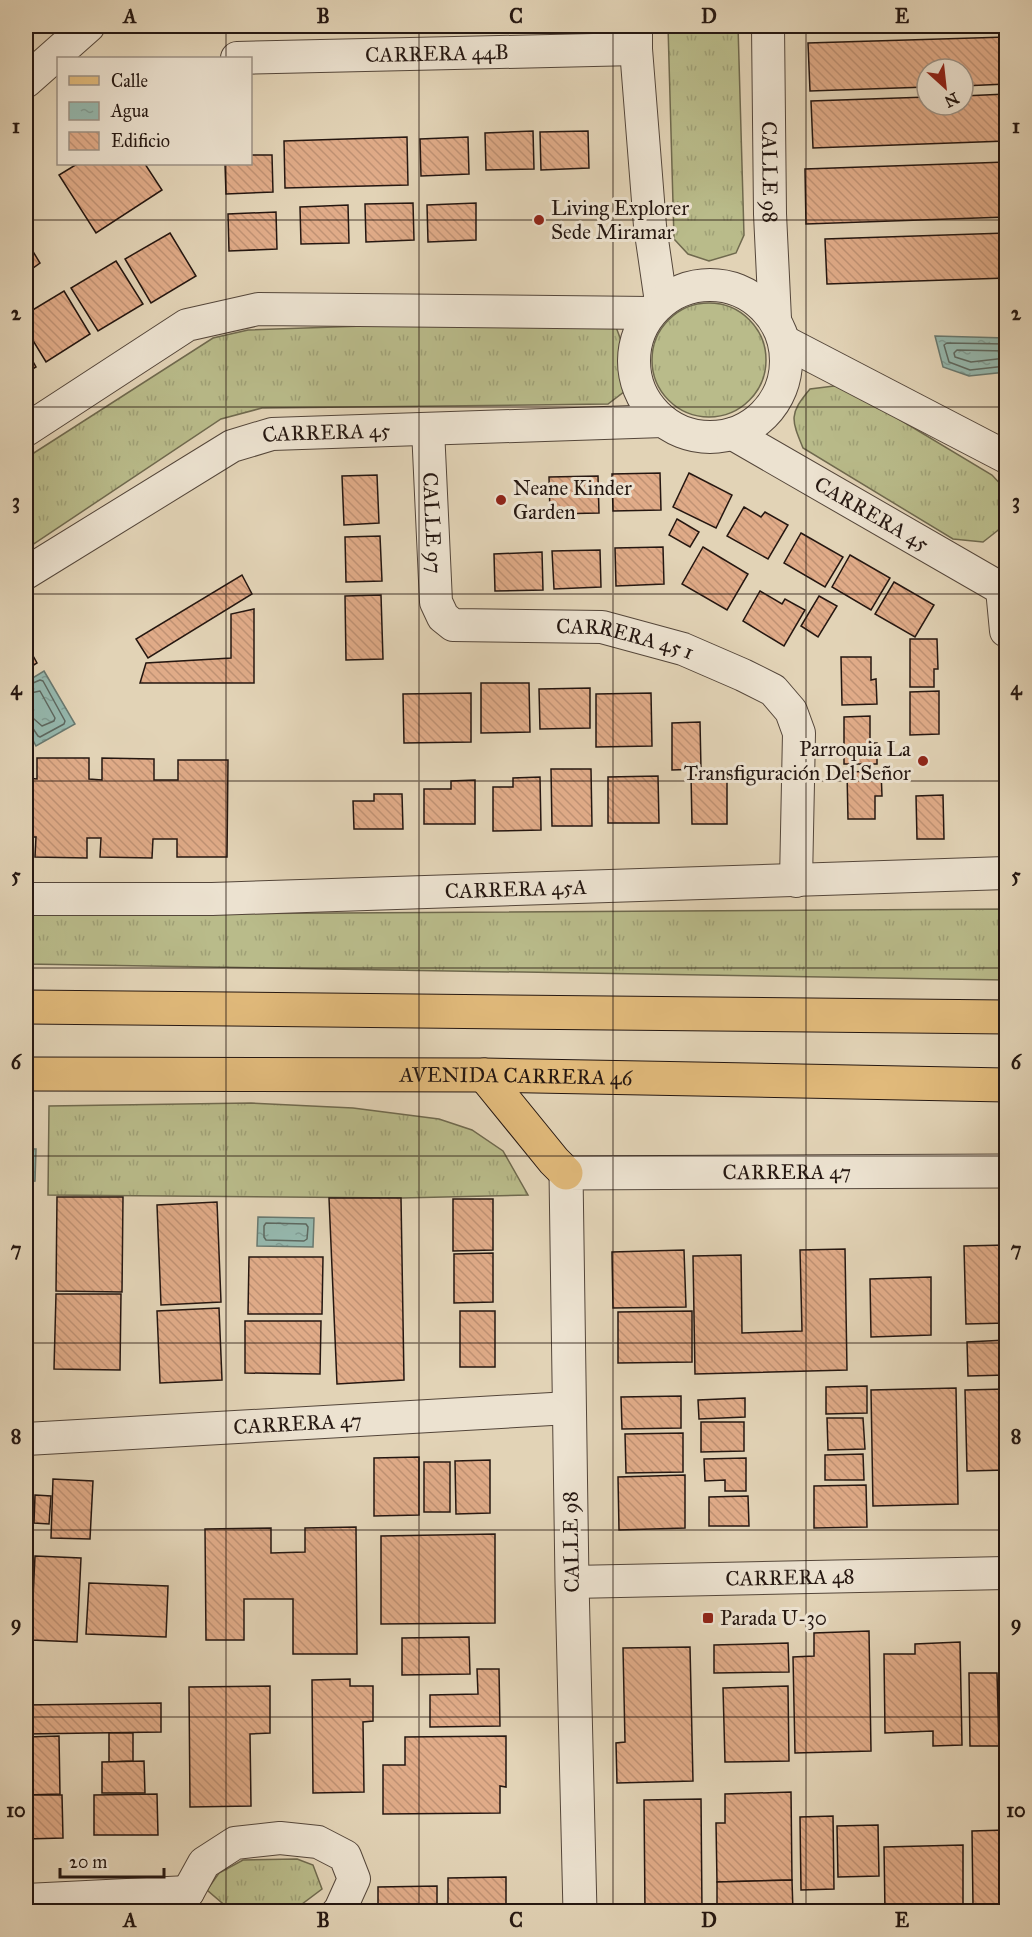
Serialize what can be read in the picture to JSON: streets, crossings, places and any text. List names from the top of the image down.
{
  "streets": {
    "main road": ["AVENIDA CARRERA 46"],
    "street": [
      "CARRERA 44B",
      "CALLE 98",
      "CARRERA 45",
      "CALLE 97",
      "CARRERA 45 1",
      "CARRERA 45A",
      "CARRERA 47",
      "CARRERA 48"
    ]
  },
  "crossings": [
    ["CALLE 98", "CARRERA 45"],
    ["CALLE 98", "CARRERA 47"],
    ["CALLE 98", "CARRERA 48"],
    ["CARRERA 45", "CALLE 97"],
    ["CALLE 97", "CARRERA 45 1"],
    ["CARRERA 45 1", "CARRERA 45A"]
  ],
  "places": {
    "other": ["Living Explorer Sede Miramar", "Neane Kinder Garden", "Parroquia La Transfiguración Del Señor"],
    "transit": ["Parada U-30"]
  },
  "legend": ["Calle", "Agua", "Edificio"],
  "scale_bar": "20 m",
  "north": "bottom right",
  "grid": {
    "columns": [
      "A",
      "B",
      "C",
      "D",
      "E"
    ],
    "rows": [
      "1",
      "2",
      "3",
      "4",
      "5",
      "6",
      "7",
      "8",
      "9",
      "10"
    ]
  }
}
